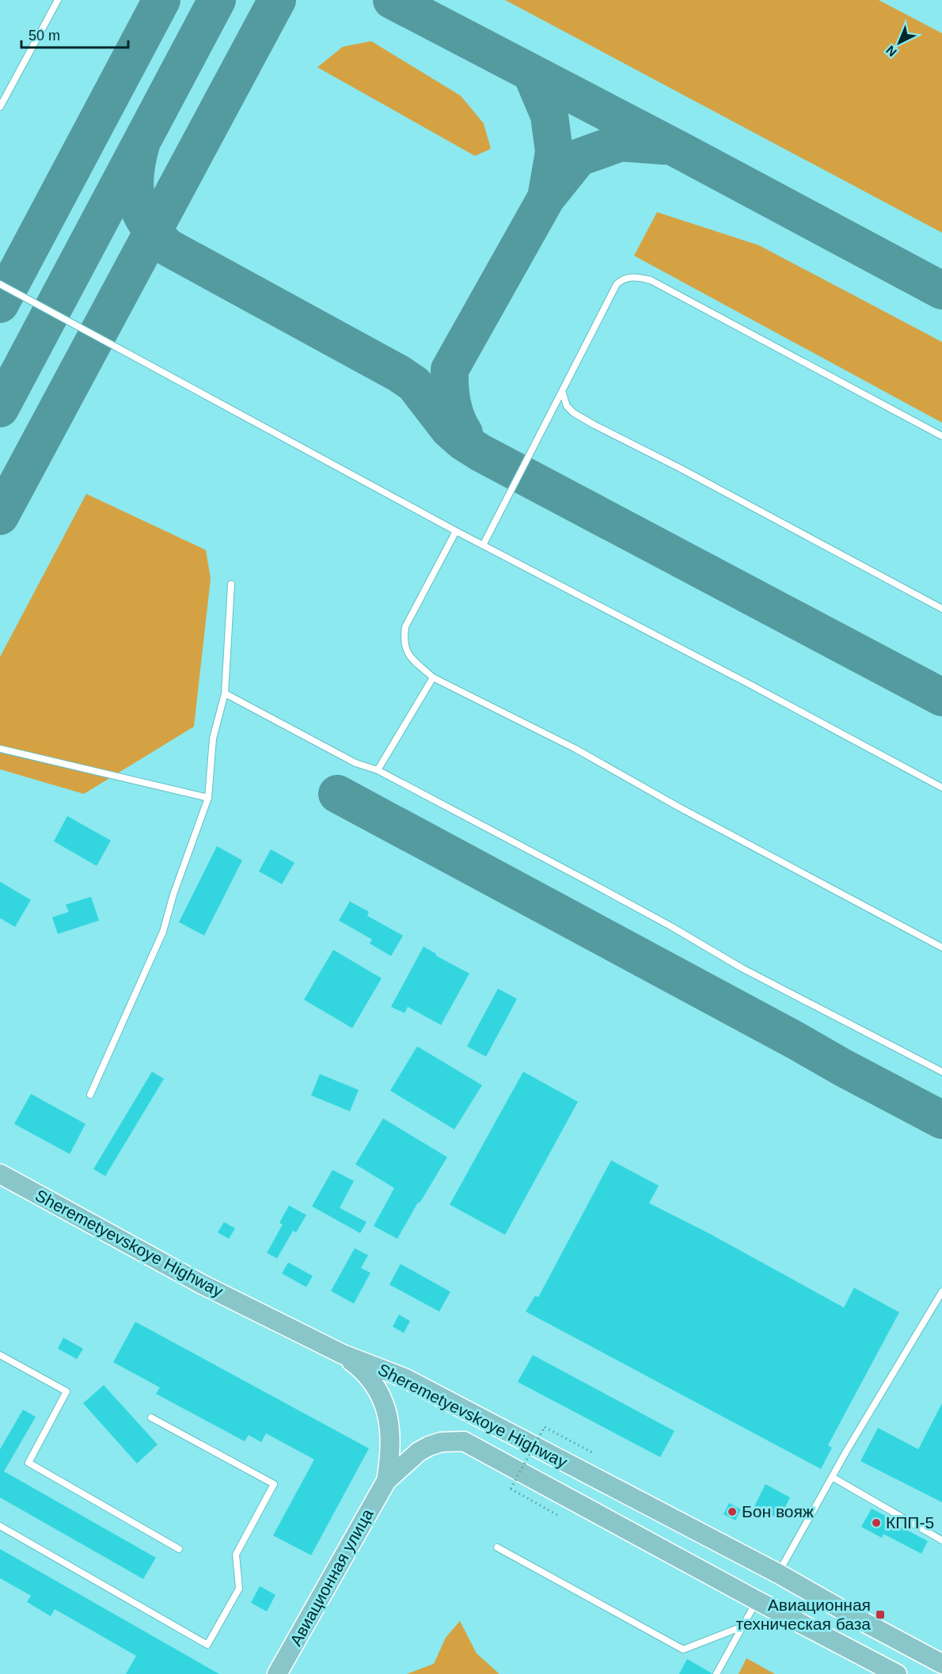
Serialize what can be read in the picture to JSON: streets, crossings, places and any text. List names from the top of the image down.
{
  "streets": {
    "main road": ["Sheremetyevskoye Highway", "Авиационная улица"]
  },
  "crossings": [
    ["Sheremetyevskoye Highway", "Авиационная улица"]
  ],
  "places": {
    "other": ["Бон вояж", "КПП-5"],
    "transit": ["Авиационная техническая база"]
  },
  "scale_bar": "50 m",
  "north": "bottom left"
}
